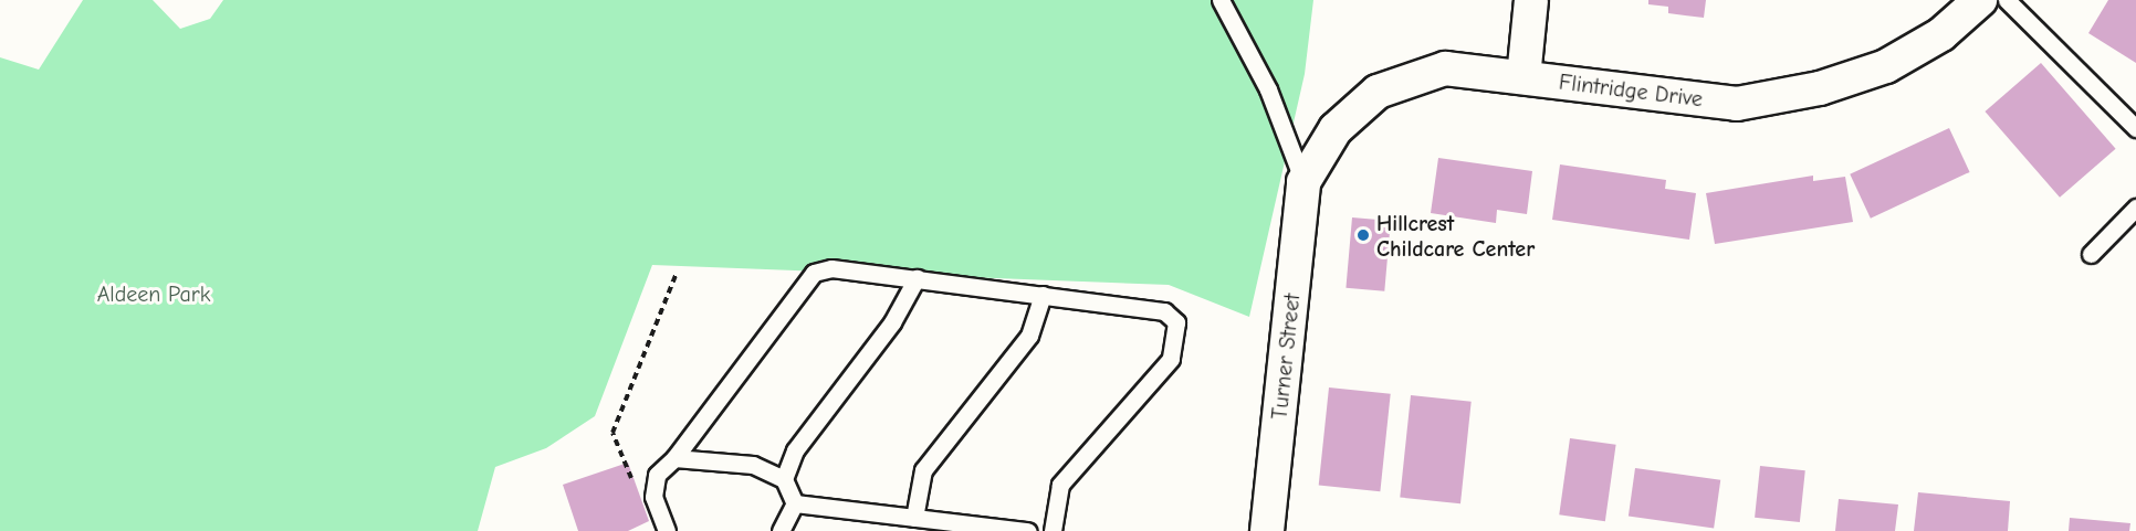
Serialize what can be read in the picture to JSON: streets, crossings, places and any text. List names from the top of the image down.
{
  "streets": {
    "street": ["Flintridge Drive", "Turner Street"]
  },
  "crossings": [
    ["Flintridge Drive", "Turner Street"]
  ],
  "parks": ["Aldeen Park"],
  "places": ["Hillcrest Childcare Center"]
}
